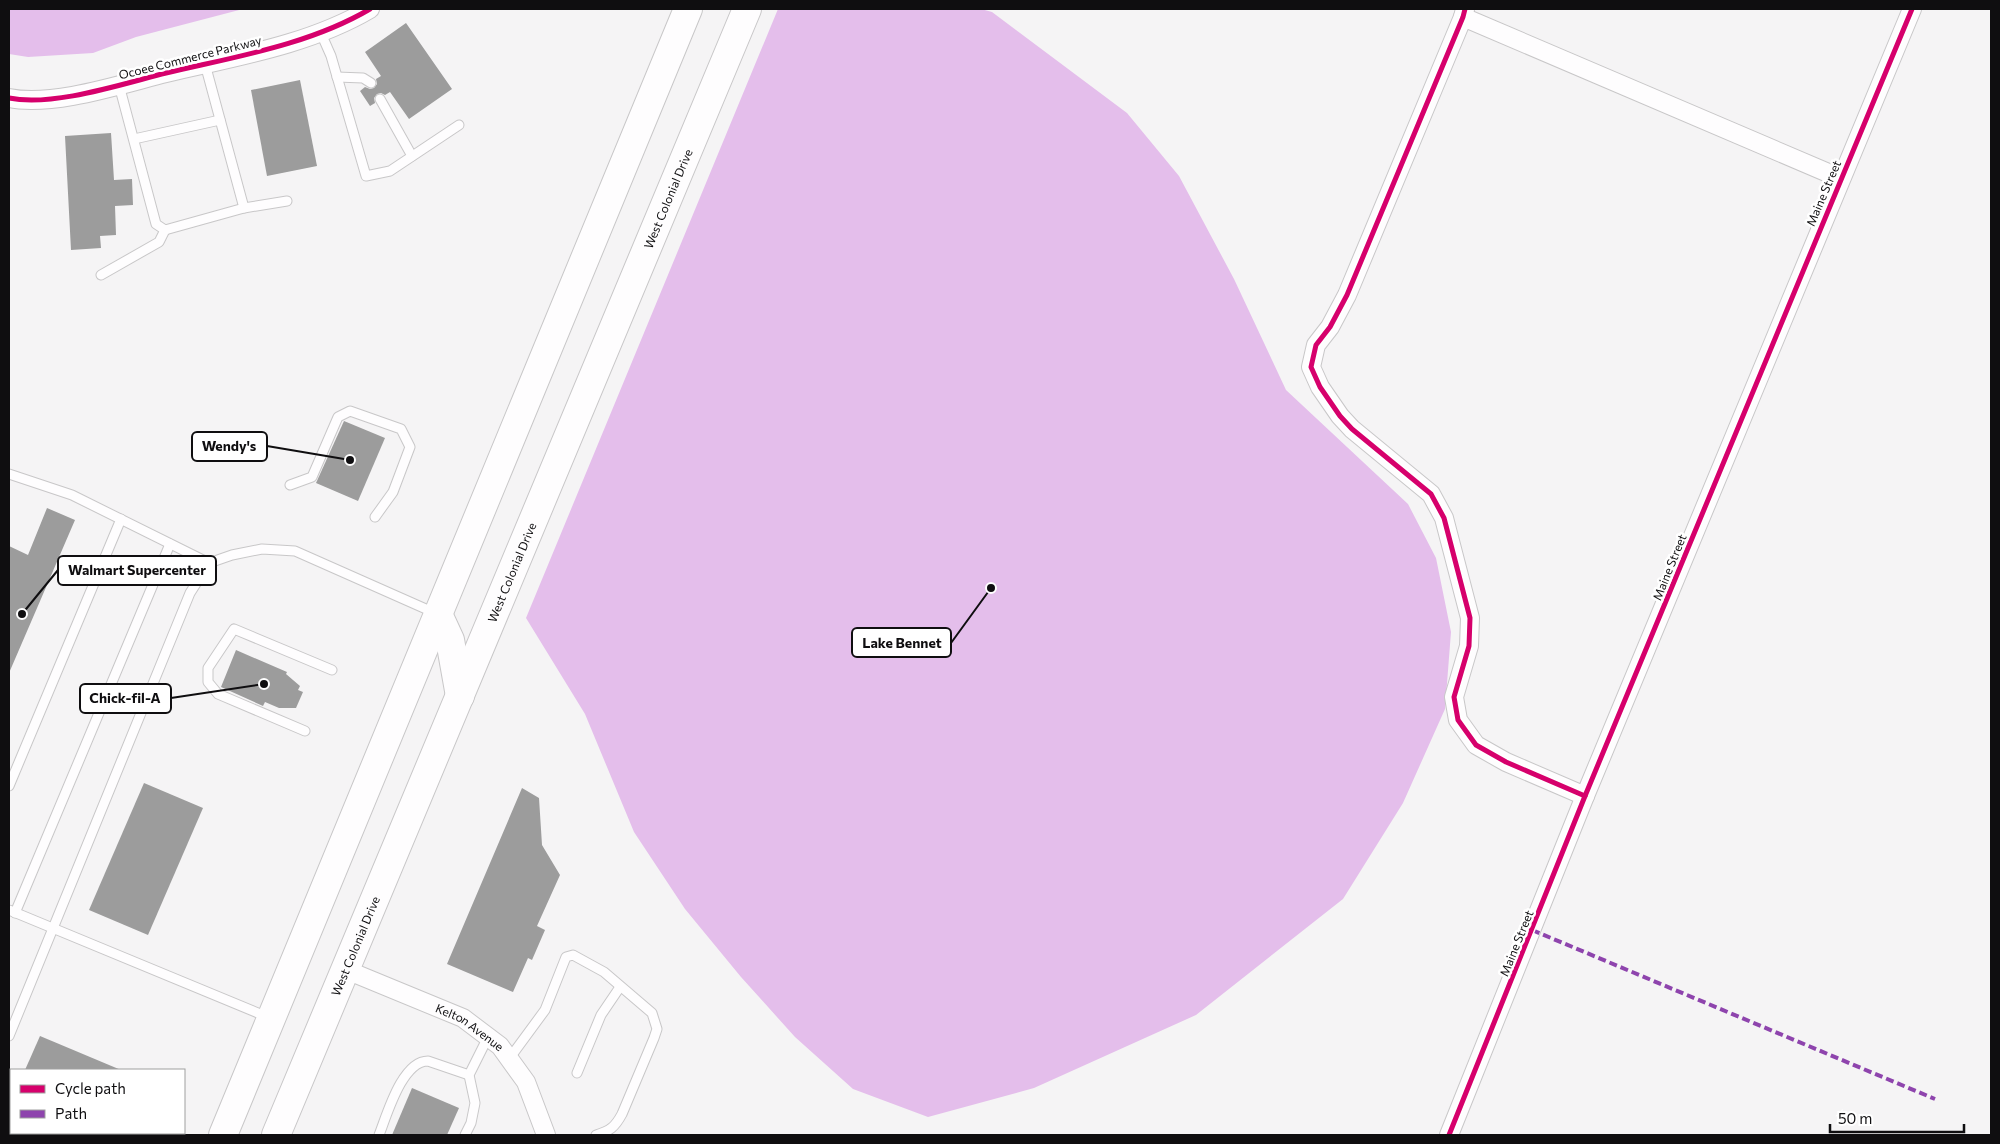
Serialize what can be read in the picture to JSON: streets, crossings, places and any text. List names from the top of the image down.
{
  "streets": {
    "highway": ["West Colonial Drive"],
    "street": ["Ocoee Commerce Parkway", "Maine Street", "Kelton Avenue"]
  },
  "crossings": [
    ["West Colonial Drive", "Kelton Avenue"]
  ],
  "places": [
    "Wendy's",
    "Lake Bennet",
    "Walmart Supercenter",
    "Chick-fil-A"
  ],
  "legend": ["Cycle path", "Path"],
  "scale_bar": "50 m"
}
